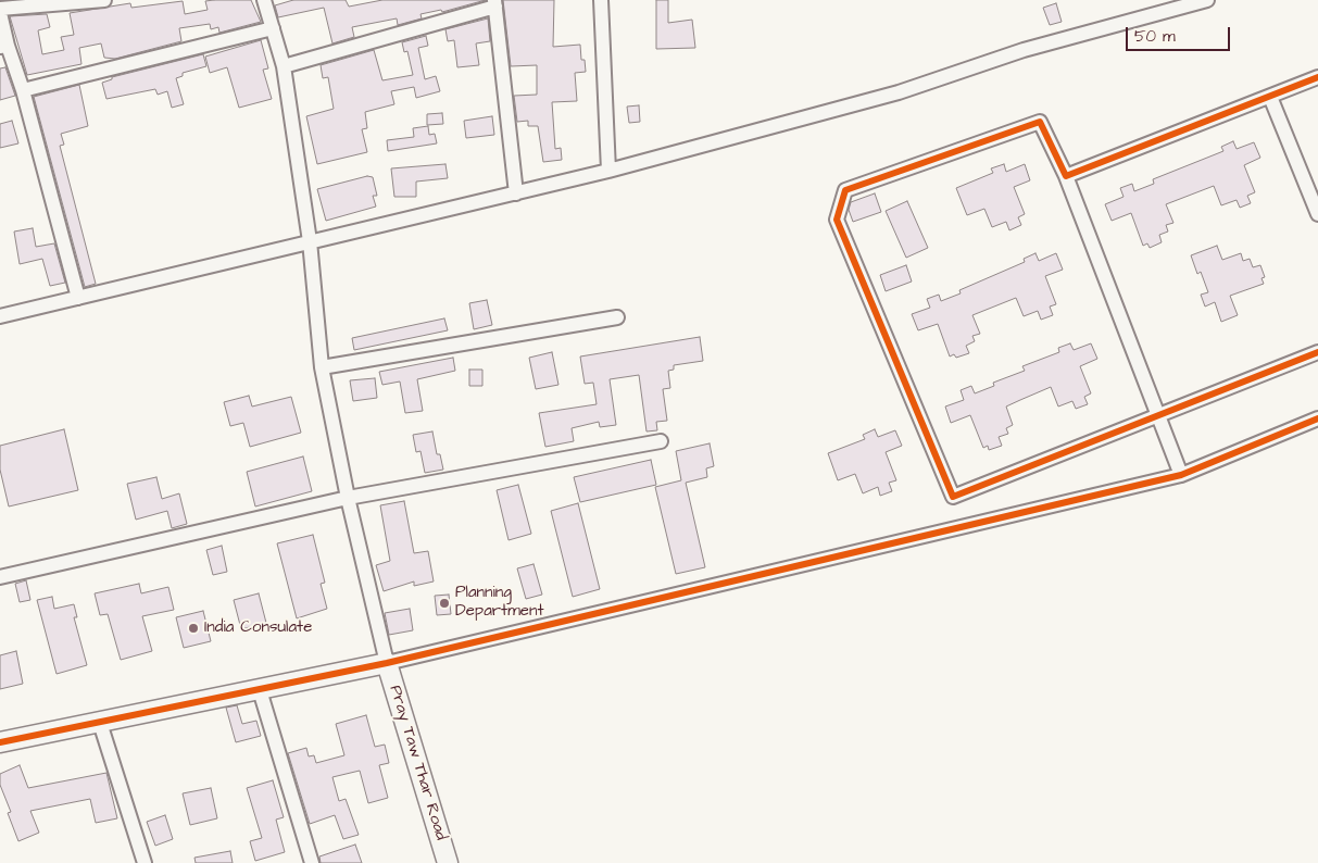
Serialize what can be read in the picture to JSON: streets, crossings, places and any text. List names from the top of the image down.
{
  "streets": {
    "street": ["Pray Taw Thar Road"]
  },
  "places": ["Planning Department", "India Consulate"],
  "scale_bar": "50 m"
}
